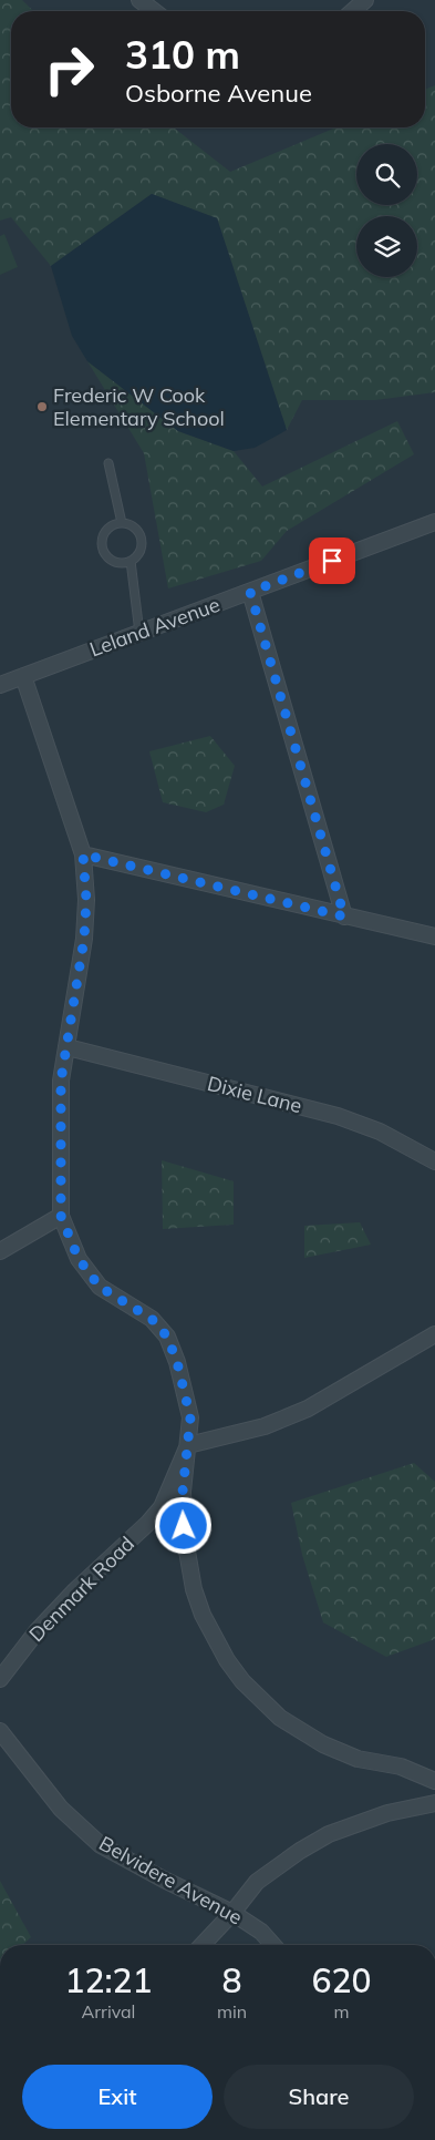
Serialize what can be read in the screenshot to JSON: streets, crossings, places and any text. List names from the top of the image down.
{
  "streets": {
    "street": [
      "Leland Avenue",
      "Dixie Lane",
      "Denmark Road",
      "Belvidere Avenue"
    ]
  },
  "places": ["Frederic W Cook Elementary School"],
  "page": {
    "turn": ["310 m", "Osborne Avenue"],
    "eta": [
      "12:21",
      "Arrival",
      "8",
      "min",
      "620",
      "m"
    ],
    "buttons": ["Exit", "Share"]
  }
}
